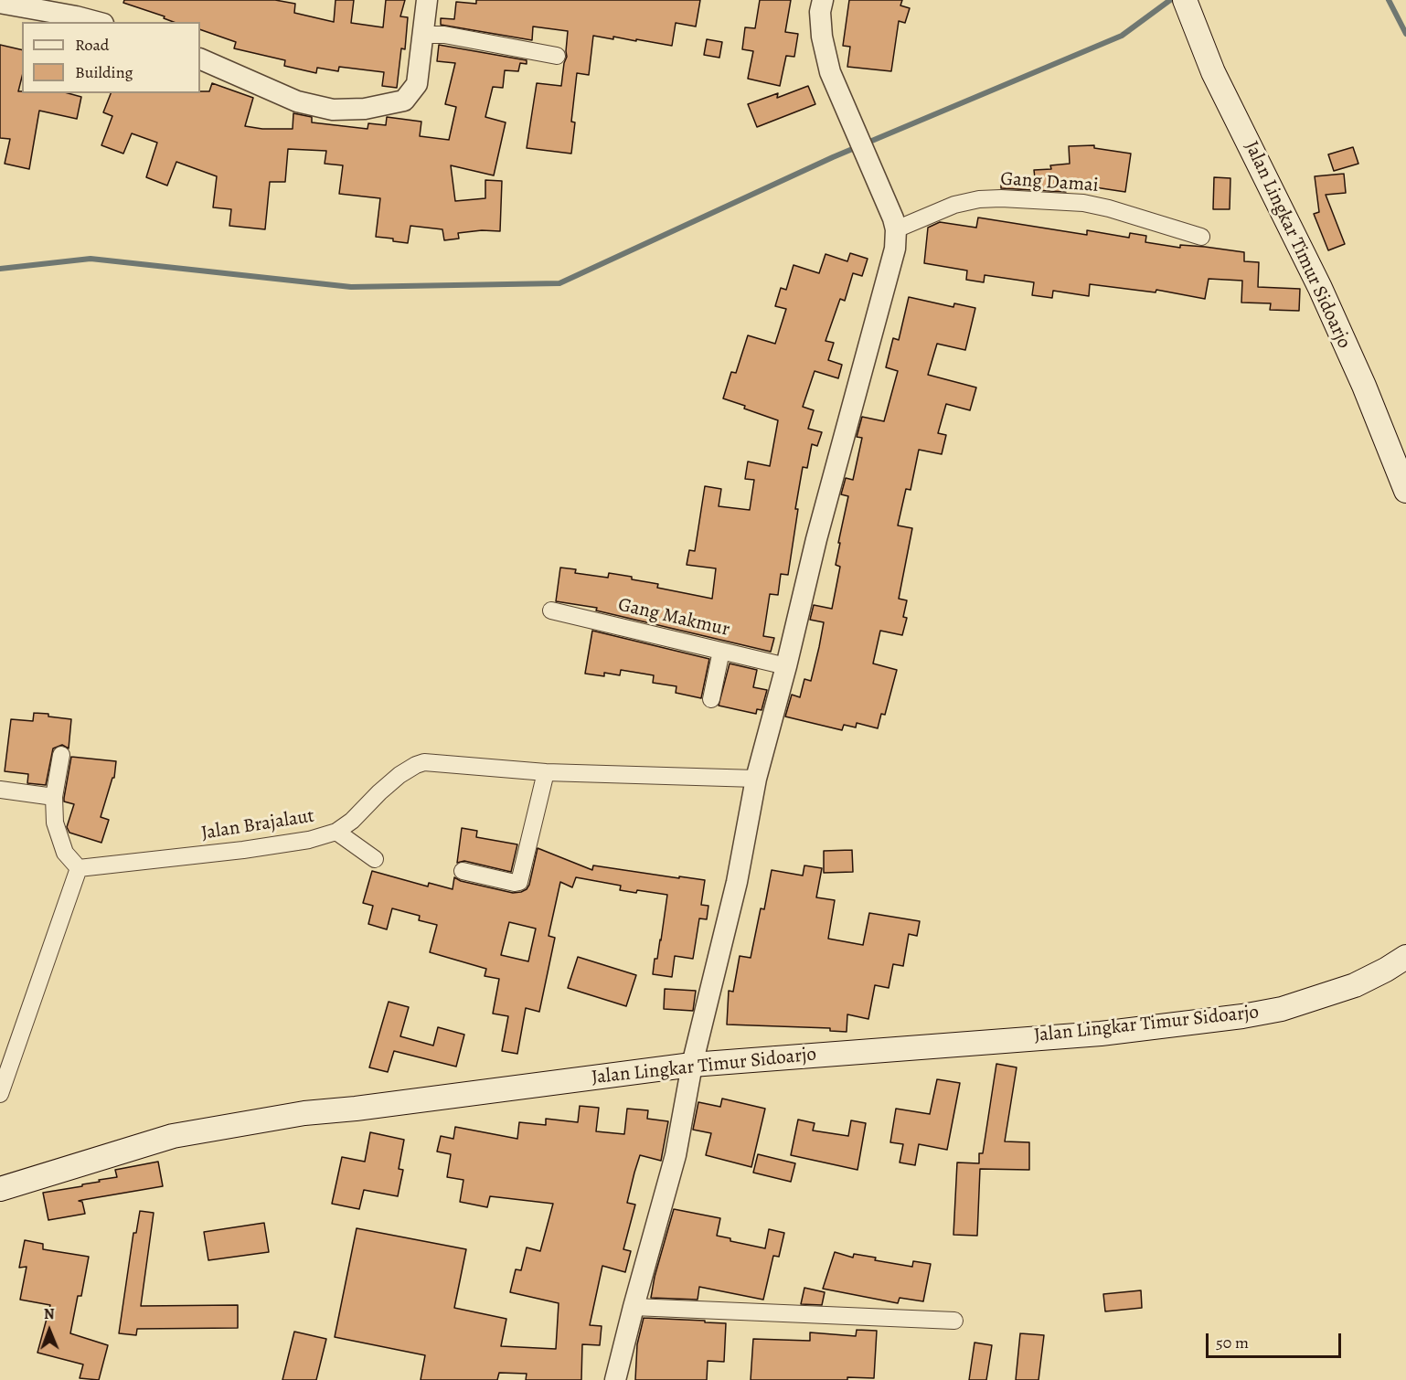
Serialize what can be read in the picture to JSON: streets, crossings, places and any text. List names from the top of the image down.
{
  "streets": {
    "main road": ["Jalan Lingkar Timur Sidoarjo"],
    "street": ["Gang Damai", "Gang Makmur", "Jalan Brajalaut"]
  },
  "legend": ["Road", "Building"],
  "scale_bar": "50 m",
  "north": "top"
}
